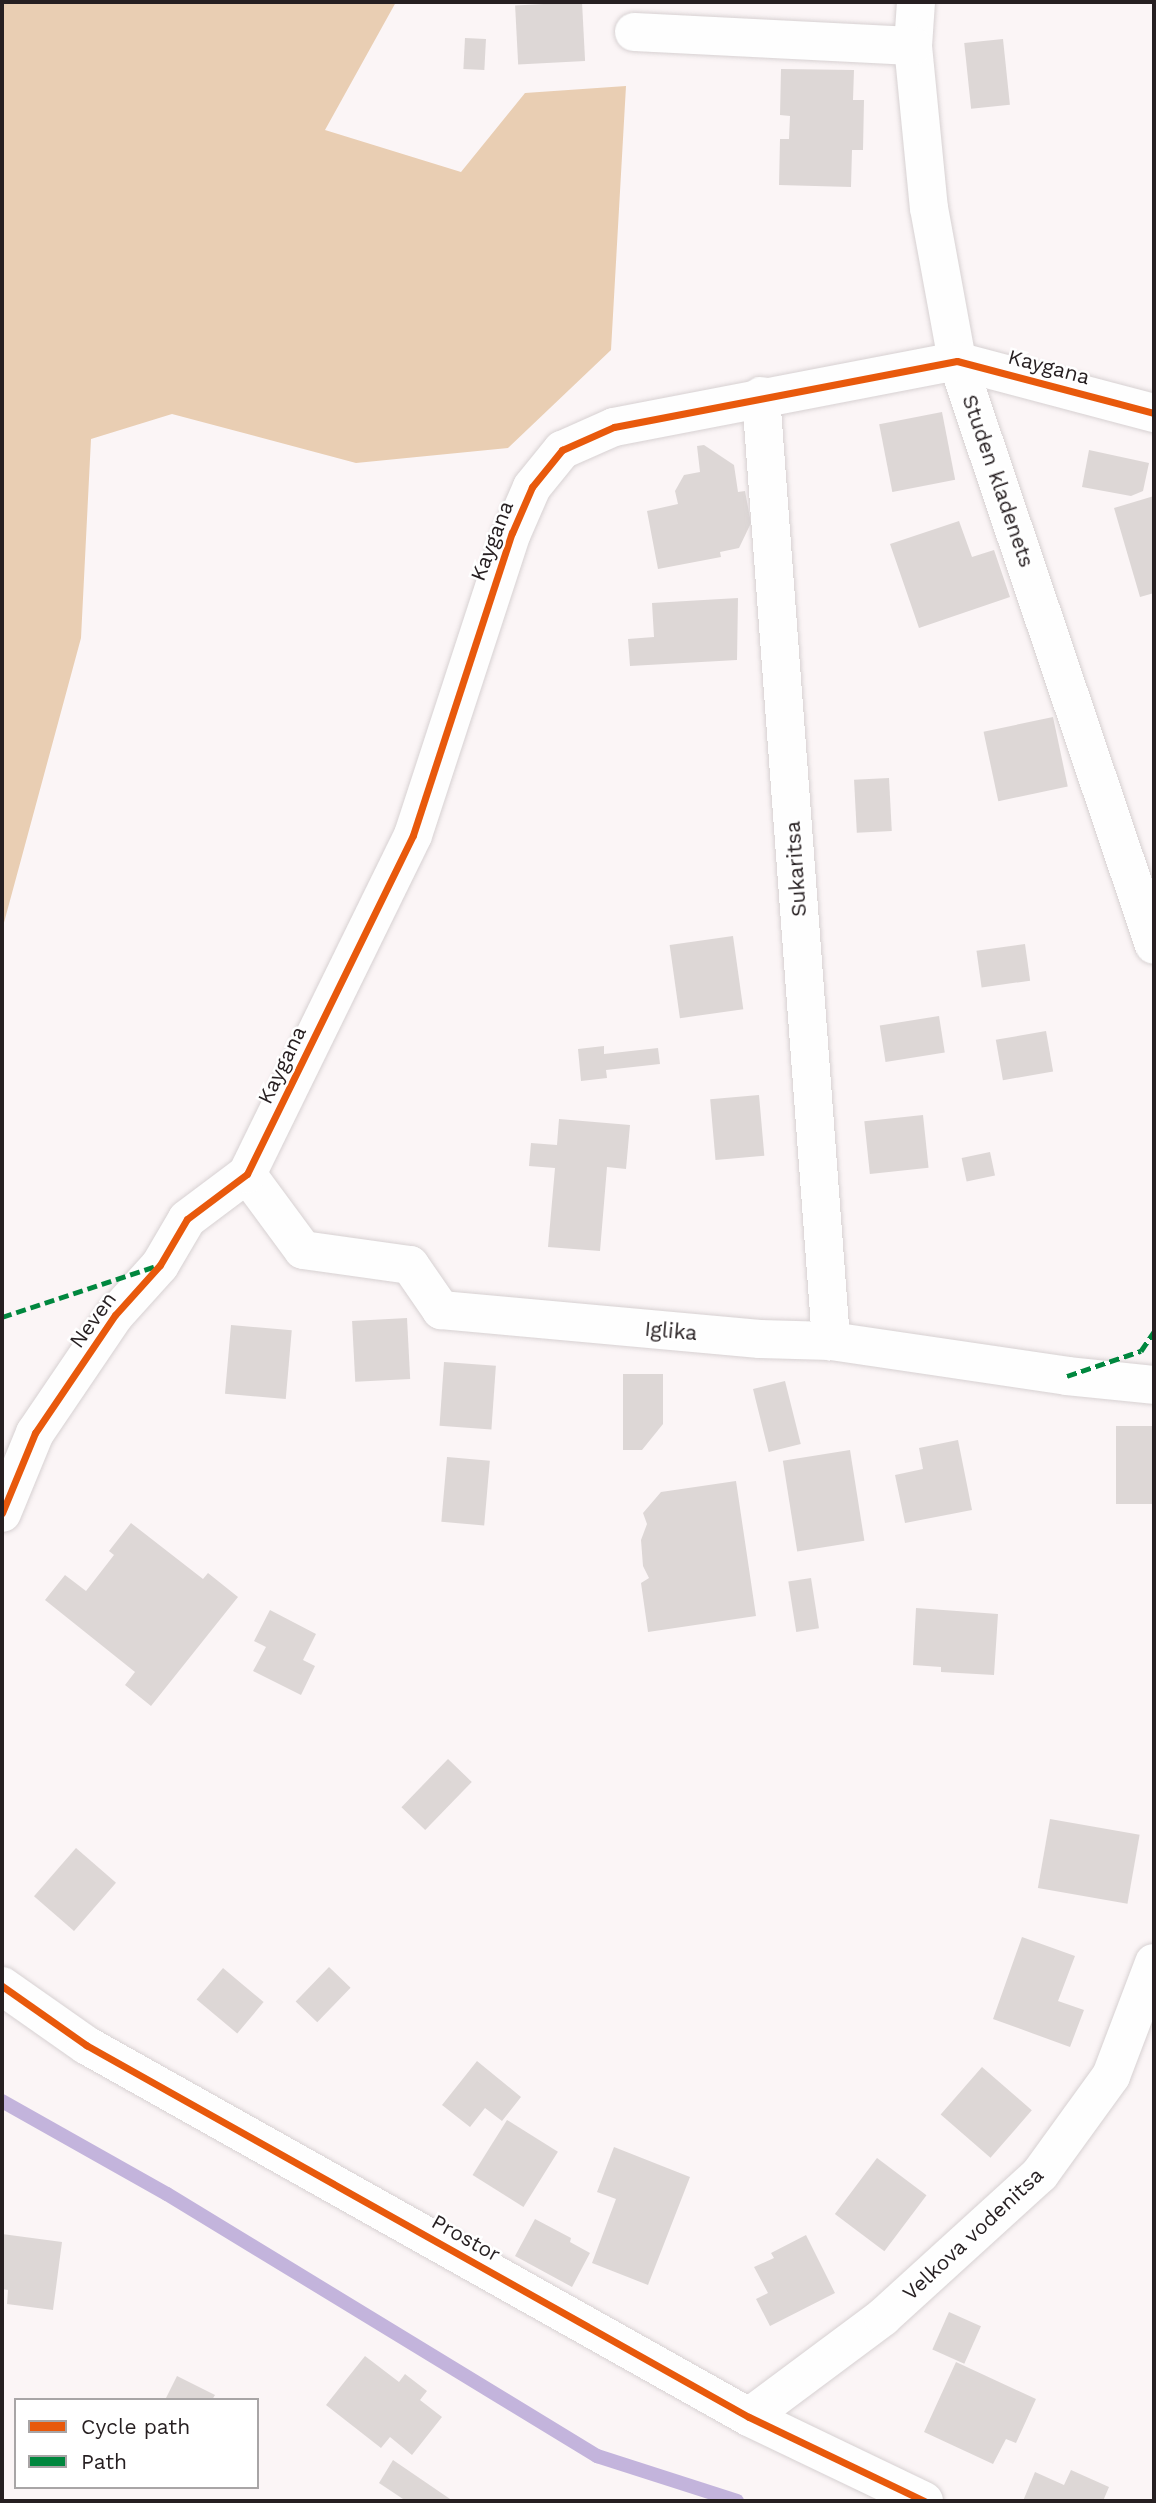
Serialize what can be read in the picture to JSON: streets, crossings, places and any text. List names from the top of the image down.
{
  "streets": {
    "street": [
      "Kaygana",
      "Studen kladenets",
      "Sukaritsa",
      "Neven",
      "Iglika",
      "Velkova vodenitsa",
      "Prostor"
    ]
  },
  "crossings": [
    ["Kaygana", "Studen kladenets"],
    ["Kaygana", "Sukaritsa"],
    ["Kaygana", "Neven"],
    ["Kaygana", "Iglika"],
    ["Sukaritsa", "Iglika"],
    ["Neven", "Iglika"],
    ["Velkova vodenitsa", "Prostor"]
  ],
  "legend": ["Cycle path", "Path"]
}
